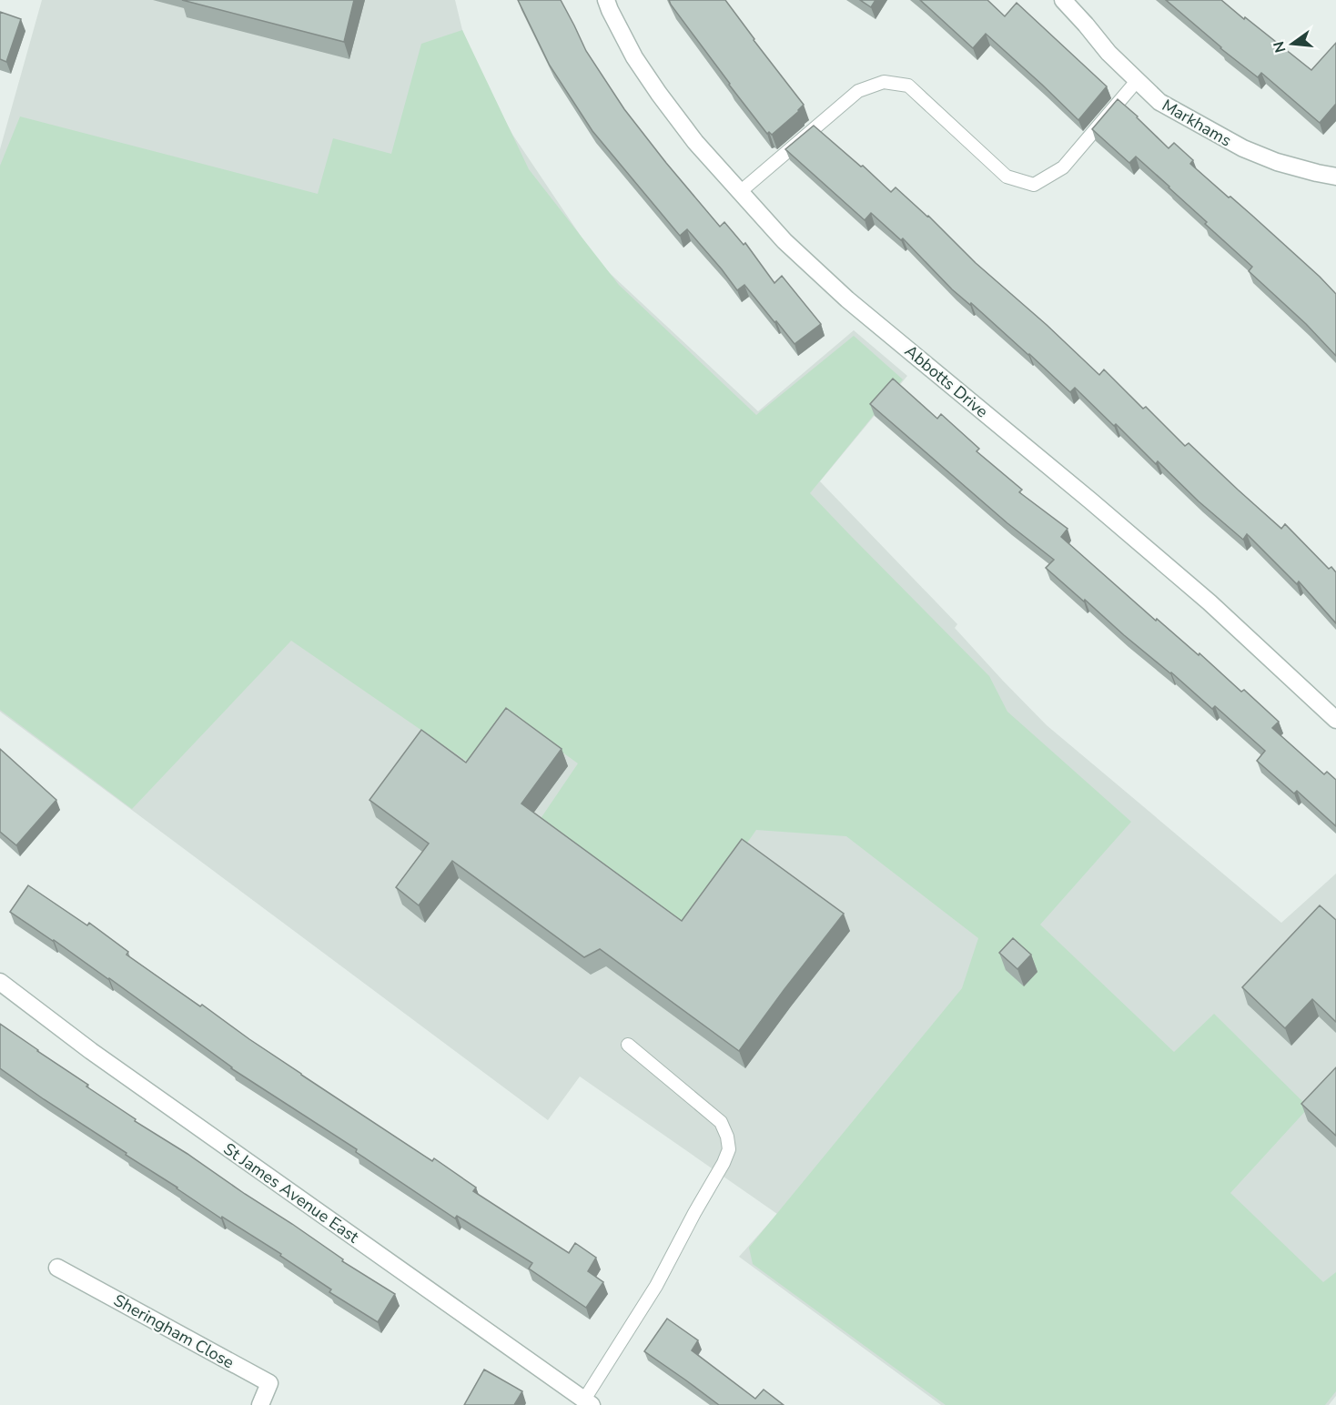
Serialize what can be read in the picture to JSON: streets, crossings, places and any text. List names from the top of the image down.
{
  "streets": {
    "street": [
      "Markhams",
      "Abbotts Drive",
      "St James Avenue East",
      "Sheringham Close"
    ]
  },
  "north": "left"
}
